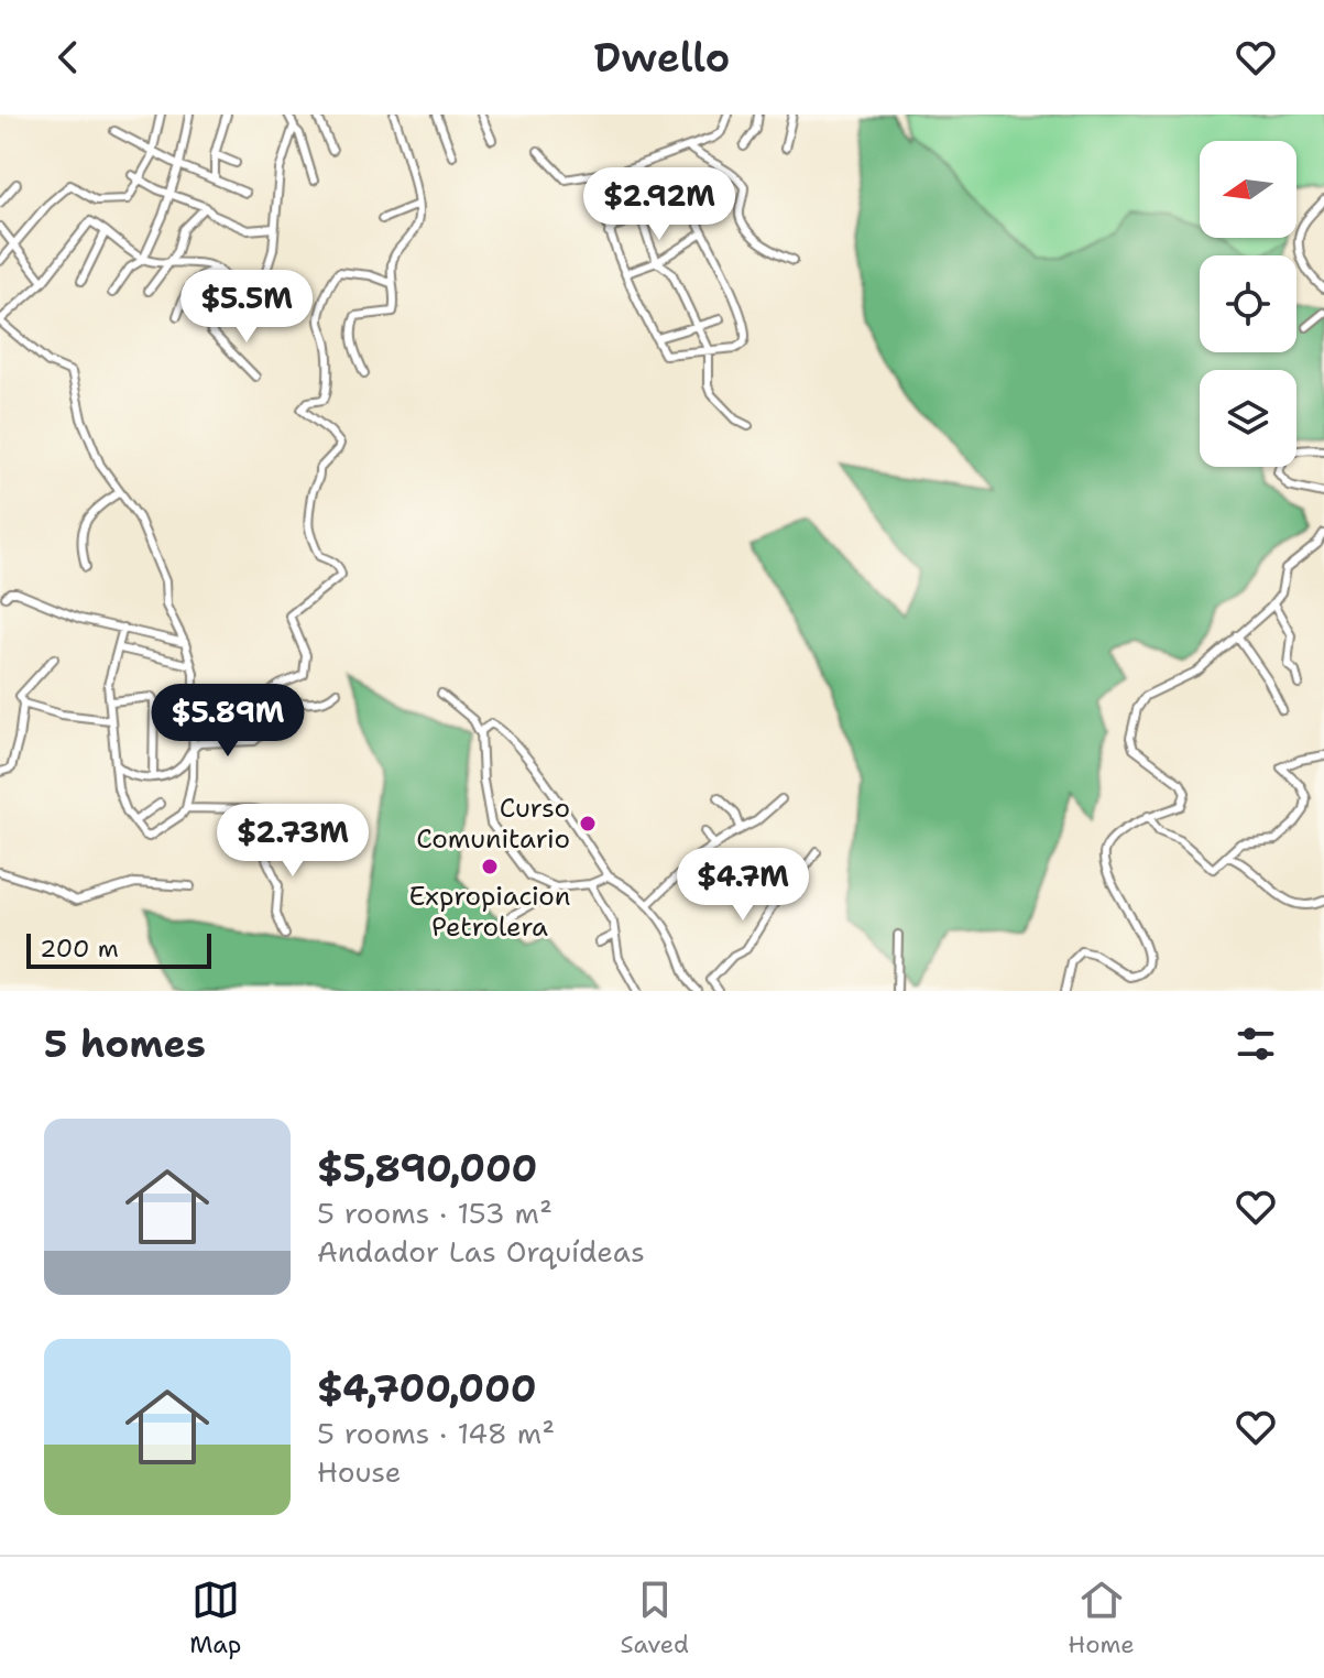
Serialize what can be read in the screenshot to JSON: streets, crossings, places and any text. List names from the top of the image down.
{
  "places": ["Curso Comunitario", "Expropiacion Petrolera"],
  "scale_bar": "200 m",
  "north": "left",
  "page": {
    "header": "Dwello",
    "price": [
      "$2.92M",
      "$5.5M",
      "$5.89M",
      "$2.73M",
      "$4.7M"
    ],
    "scale": "200 m",
    "heading": "5 homes",
    "list": [
      {
        "name": "$5,890,000",
        "note": "5 rooms · 153 m² · Andador Las Orquídeas"
      },
      {
        "name": "$4,700,000",
        "note": "5 rooms · 148 m² · House"
      }
    ],
    "tabs": ["Map", "Saved", "Home"]
  }
}
